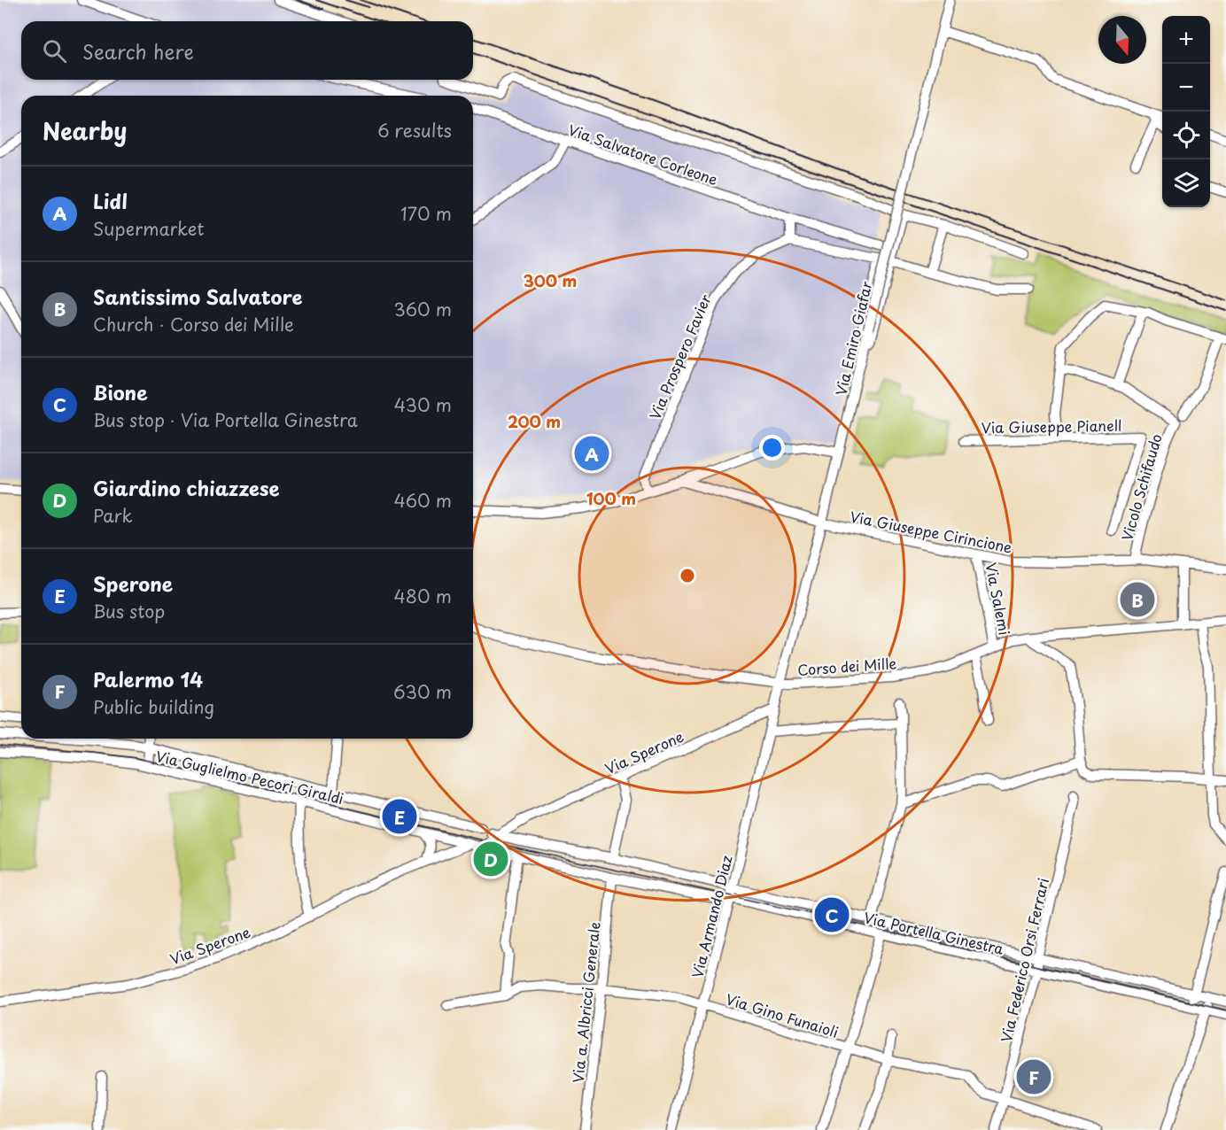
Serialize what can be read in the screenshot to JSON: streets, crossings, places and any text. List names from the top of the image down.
{
  "streets": {
    "street": [
      "Via Salvatore Corleone",
      "Via Emiro Giafar",
      "Via Prospero Favier",
      "Via Giuseppe Pianell",
      "Vicolo Schifaudo",
      "Via Giuseppe Cirincione",
      "Via Salemi",
      "Corso dei Mille",
      "Via Sperone",
      "Via Guglielmo Pecori Giraldi",
      "Via Armando Diaz",
      "Via Portella Ginestra",
      "Via Federico Orsi Ferrari",
      "Via a. Albricci Generale",
      "Via Gino Funaioli"
    ]
  },
  "crossings": [
    ["Via Emiro Giafar", "Via Giuseppe Cirincione"],
    ["Via Emiro Giafar", "Corso dei Mille"],
    ["Via Emiro Giafar", "Via Sperone"],
    ["Via Emiro Giafar", "Via Armando Diaz"],
    ["Vicolo Schifaudo", "Via Giuseppe Cirincione"],
    ["Via Giuseppe Cirincione", "Via Salemi"],
    ["Via Salemi", "Corso dei Mille"],
    ["Via Sperone", "Via Armando Diaz"],
    ["Via Guglielmo Pecori Giraldi", "Via Armando Diaz"],
    ["Via Guglielmo Pecori Giraldi", "Via Portella Ginestra"],
    ["Via Armando Diaz", "Via Portella Ginestra"],
    ["Via Armando Diaz", "Via Gino Funaioli"],
    ["Via Portella Ginestra", "Via Federico Orsi Ferrari"],
    ["Via Federico Orsi Ferrari", "Via Gino Funaioli"],
    ["Via a. Albricci Generale", "Via Gino Funaioli"]
  ],
  "north": "bottom",
  "page": {
    "map_buttons": ["+", "−"],
    "search": "Search here",
    "heading": ["Nearby", "6 results"],
    "list": [
      {
        "mark": "A",
        "name": "Lidl",
        "note": "Supermarket",
        "value": "170 m"
      },
      {
        "mark": "B",
        "name": "Santissimo Salvatore",
        "note": "Church · Corso dei Mille",
        "value": "360 m"
      },
      {
        "mark": "C",
        "name": "Bione",
        "note": "Bus stop · Via Portella Ginestra",
        "value": "430 m"
      },
      {
        "mark": "D",
        "name": "Giardino chiazzese",
        "note": "Park",
        "value": "460 m"
      },
      {
        "mark": "E",
        "name": "Sperone",
        "note": "Bus stop",
        "value": "480 m"
      },
      {
        "mark": "F",
        "name": "Palermo 14",
        "note": "Public building",
        "value": "630 m"
      }
    ],
    "pins": [
      "A",
      "B",
      "E",
      "D",
      "C",
      "F"
    ]
  },
  "rings": ["300 m", "200 m", "100 m"]
}
